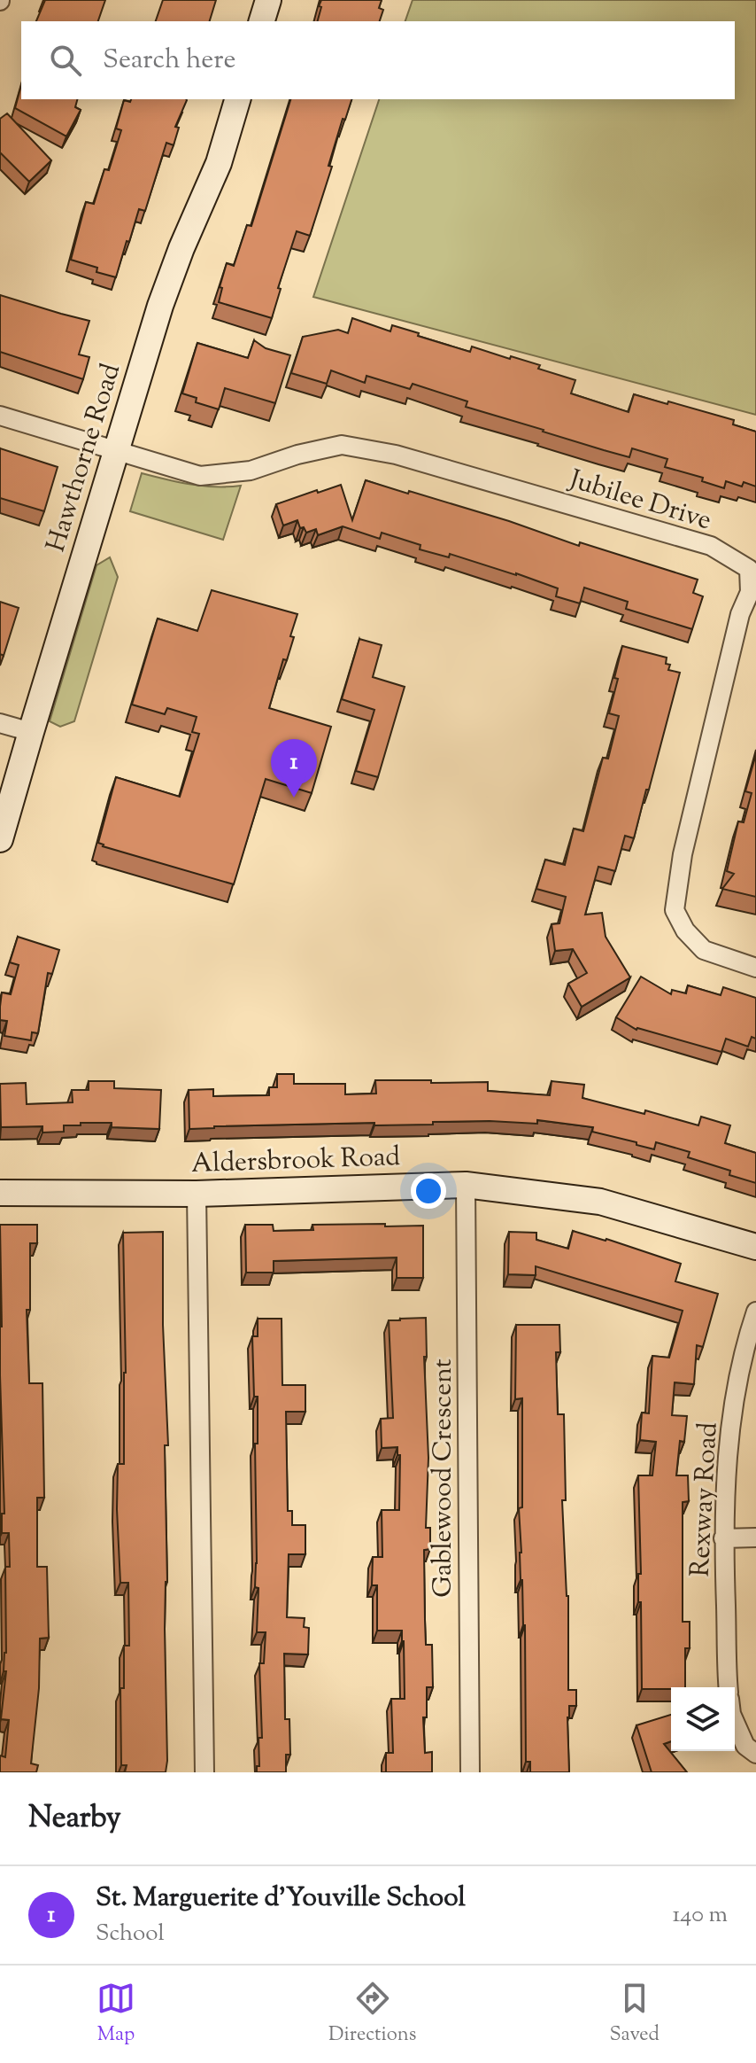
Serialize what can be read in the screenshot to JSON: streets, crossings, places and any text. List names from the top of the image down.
{
  "streets": {
    "street": [
      "Hawthorne Road",
      "Jubilee Drive",
      "Aldersbrook Road",
      "Gablewood Crescent",
      "Rexway Road"
    ]
  },
  "crossings": [
    ["Hawthorne Road", "Jubilee Drive"],
    ["Aldersbrook Road", "Gablewood Crescent"]
  ],
  "page": {
    "search": "Search here",
    "pins": "1",
    "heading": "Nearby",
    "list": [
      {
        "mark": "1",
        "name": "St. Marguerite d'Youville School",
        "note": "School",
        "value": "140 m"
      }
    ],
    "nav": ["Map", "Directions", "Saved"]
  }
}
